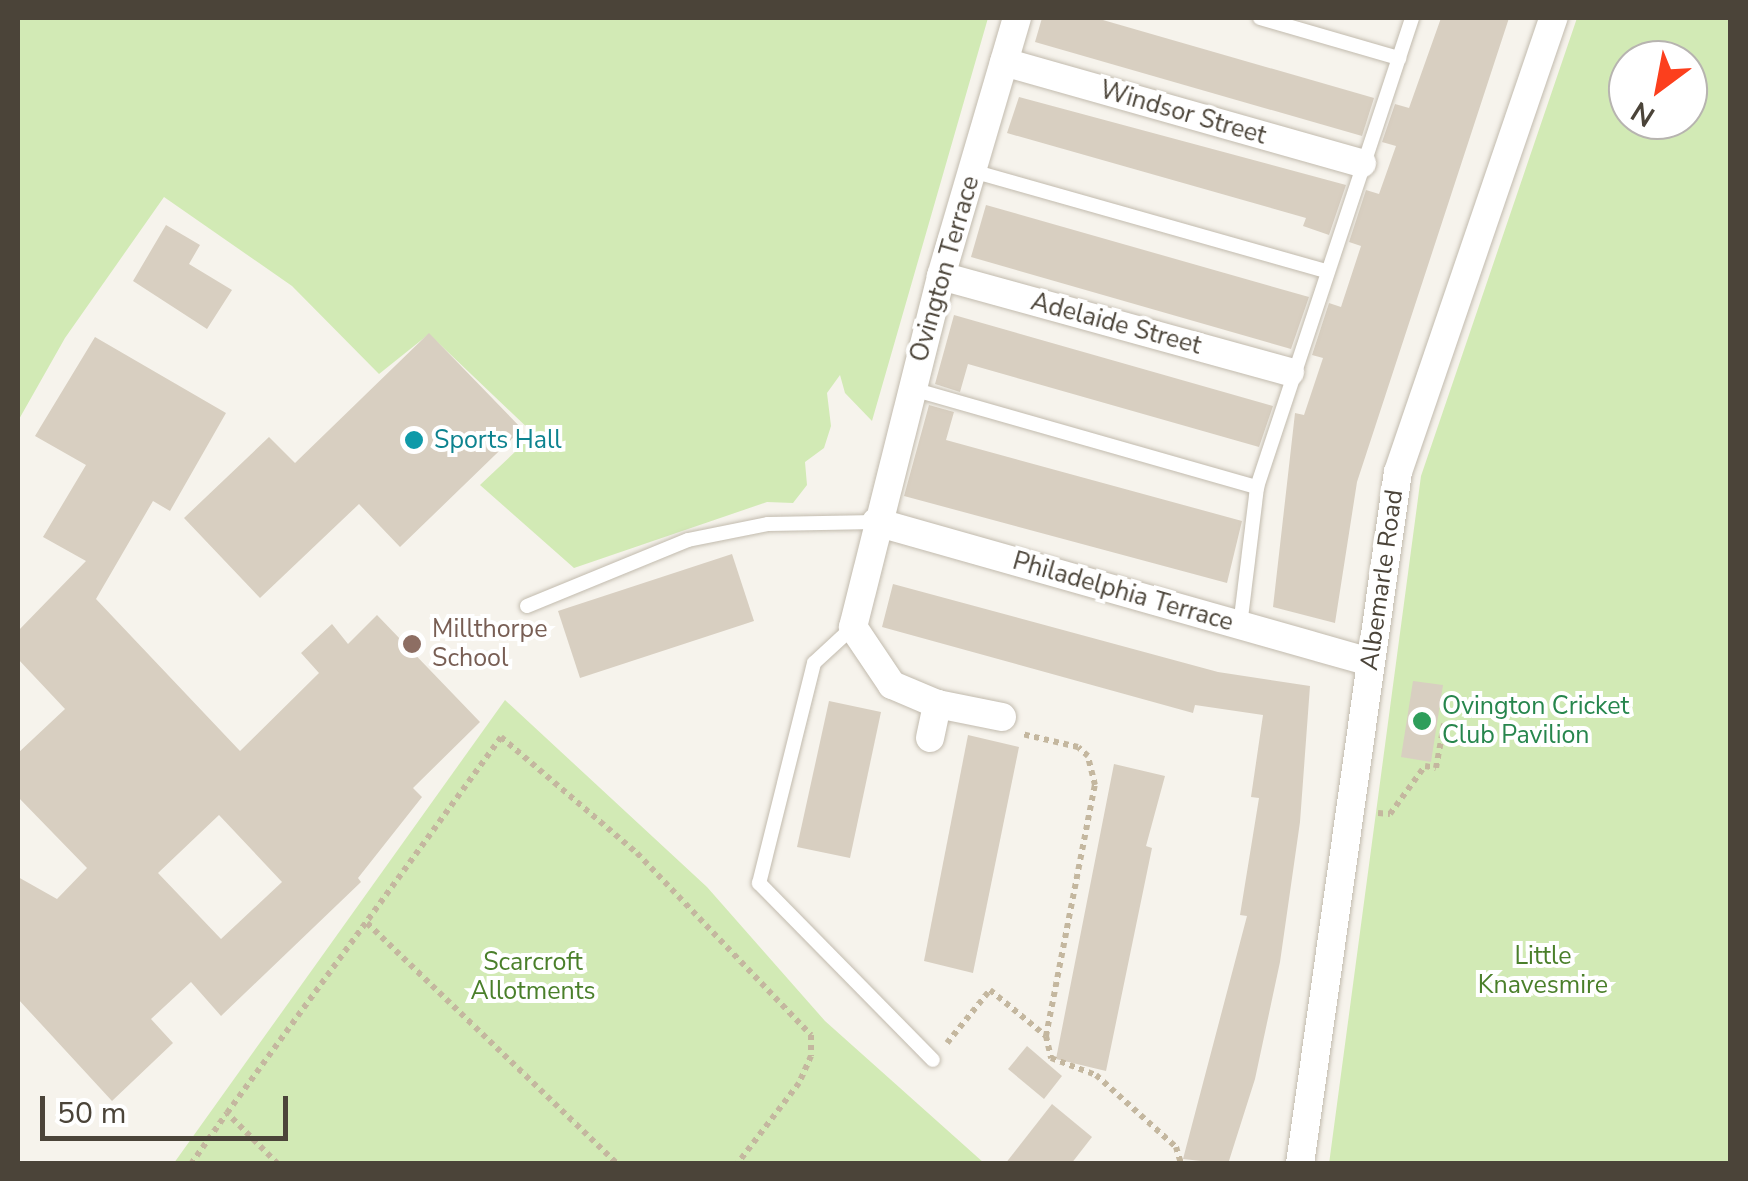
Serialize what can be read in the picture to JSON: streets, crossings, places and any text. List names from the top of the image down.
{
  "streets": {
    "street": [
      "Windsor Street",
      "Ovington Terrace",
      "Adelaide Street",
      "Albemarle Road",
      "Philadelphia Terrace"
    ]
  },
  "crossings": [
    ["Windsor Street", "Ovington Terrace"],
    ["Ovington Terrace", "Adelaide Street"],
    ["Ovington Terrace", "Philadelphia Terrace"],
    ["Albemarle Road", "Philadelphia Terrace"]
  ],
  "parks": ["Little Knavesmire", "Scarcroft Allotments"],
  "places": ["Sports Hall", "Millthorpe School", "Ovington Cricket Club Pavilion"],
  "scale_bar": "50 m",
  "north": "bottom left"
}
